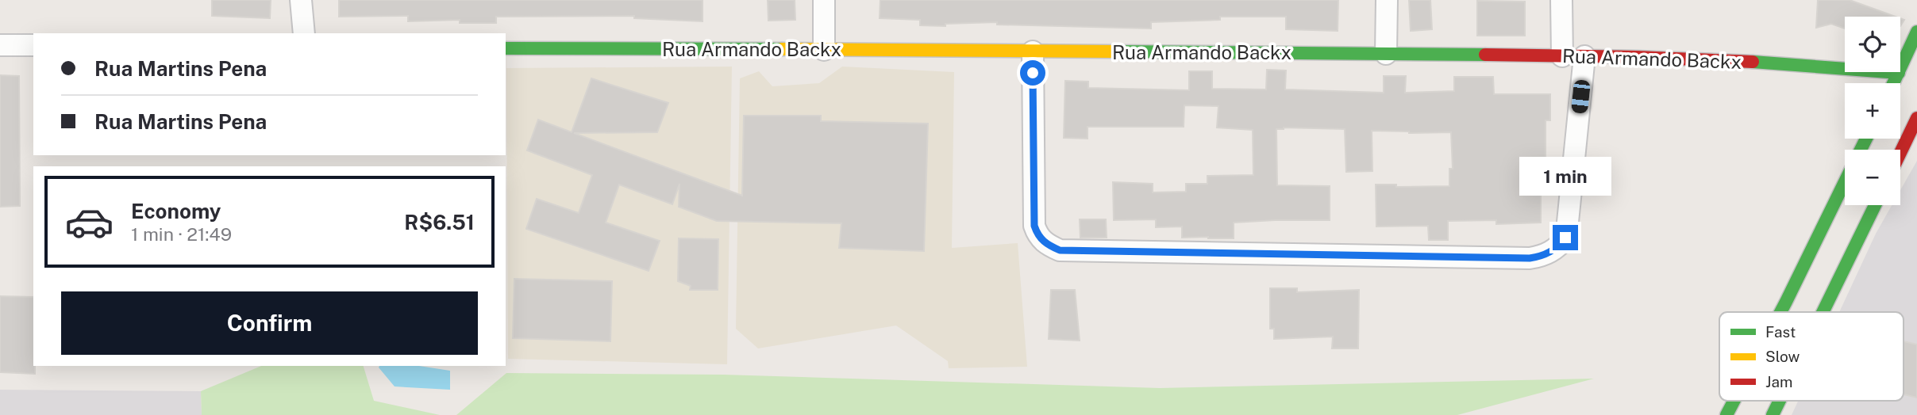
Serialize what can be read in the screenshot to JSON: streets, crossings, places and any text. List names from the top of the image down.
{
  "streets": {
    "street": ["Rua Armando Backx"]
  },
  "legend": ["Fast", "Slow", "Jam"],
  "page": {
    "map_buttons": ["+", "−"],
    "banner": ["Rua Martins Pena", "Rua Martins Pena"],
    "bubble": "1 min",
    "list": [
      {
        "name": "Economy",
        "note": "1 min · 21:49",
        "value": "R$6.51"
      }
    ],
    "buttons": "Confirm"
  }
}
